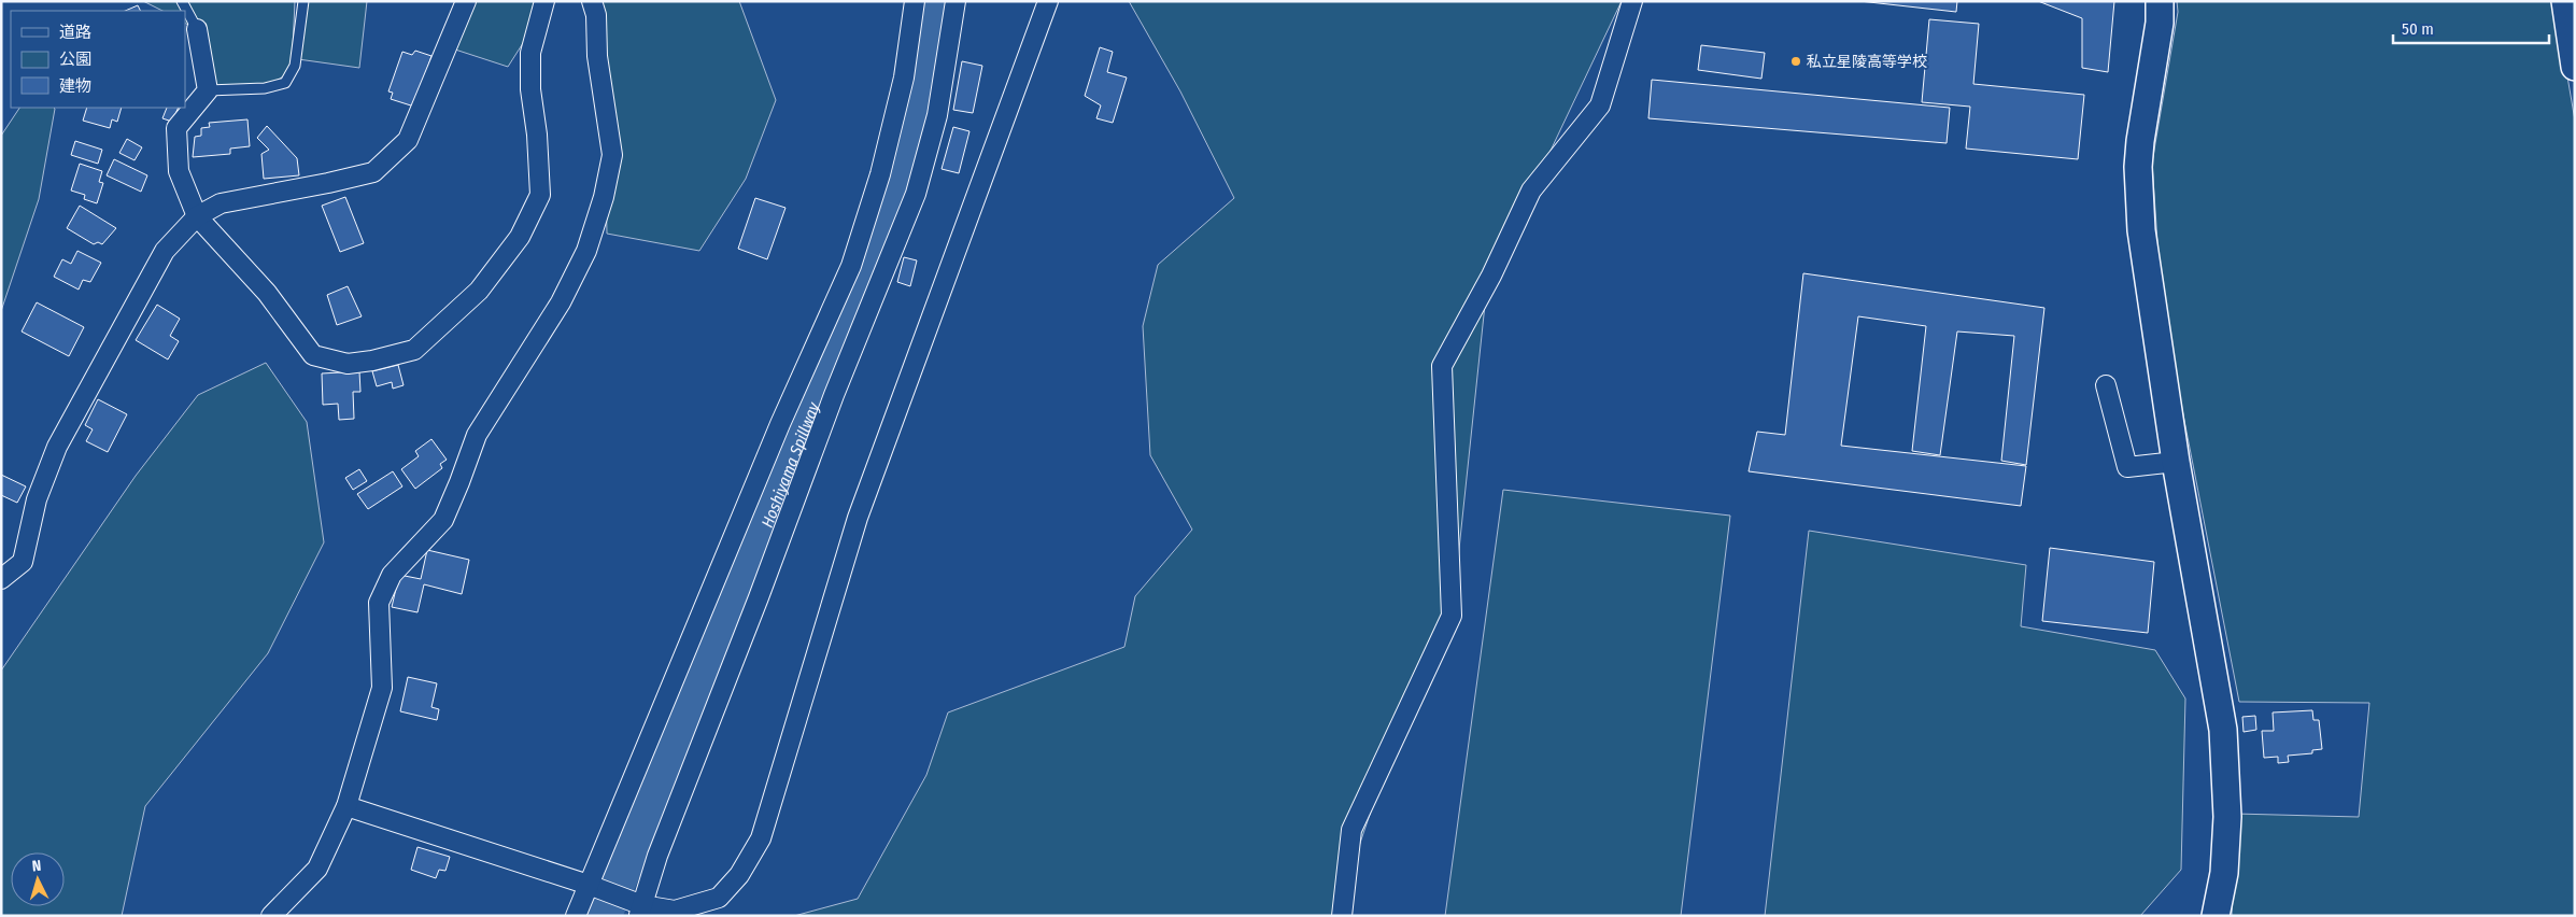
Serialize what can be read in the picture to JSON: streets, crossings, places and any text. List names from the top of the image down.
{
  "water": ["Hoshiyama Spillway"],
  "places": ["私立星陵高等学校"],
  "legend": ["道路", "公園", "建物"],
  "scale_bar": "50 m",
  "north": "top"
}
